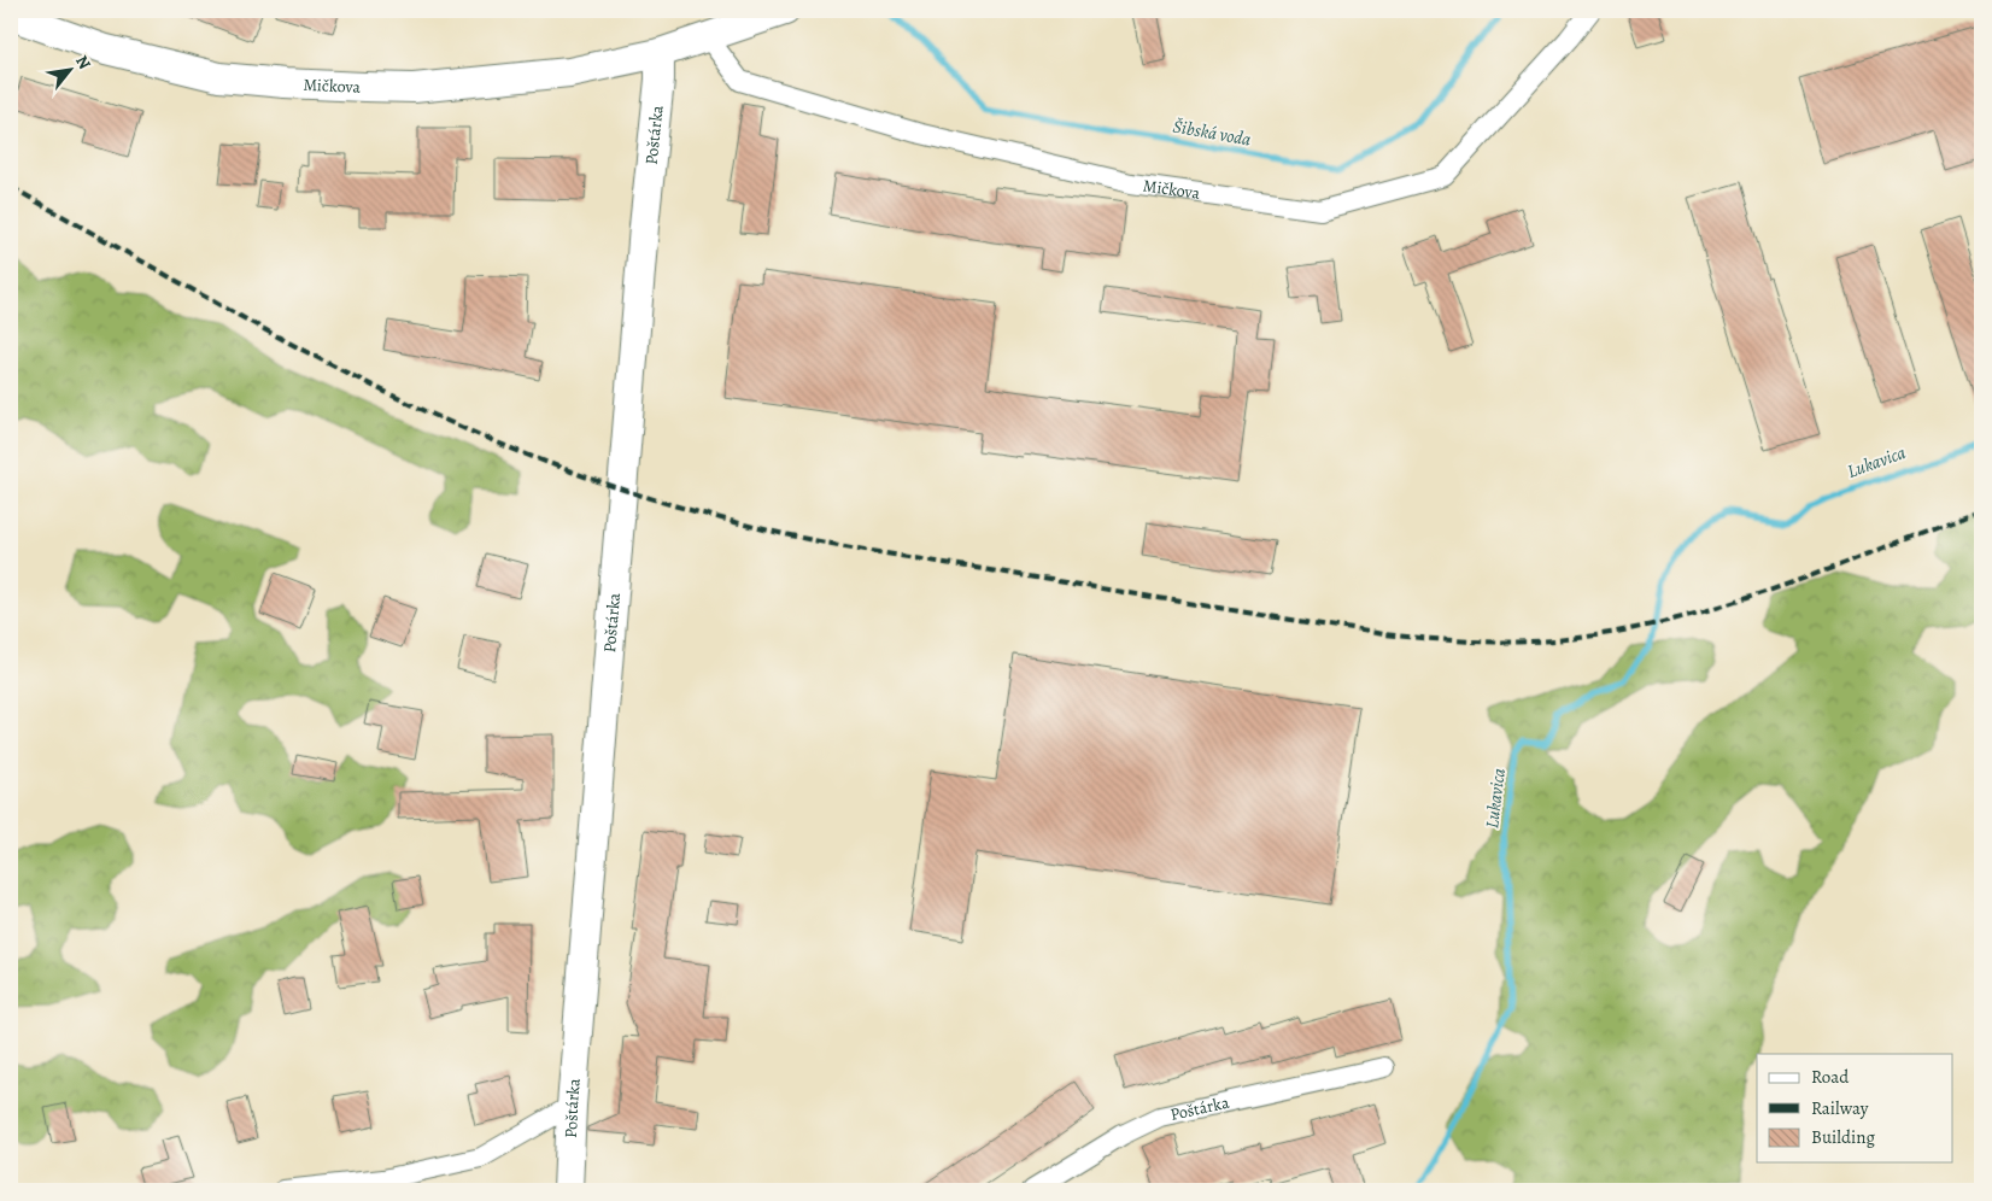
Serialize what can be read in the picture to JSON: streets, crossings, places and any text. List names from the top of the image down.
{
  "streets": {
    "street": ["Mičkova", "Poštárka"]
  },
  "crossings": [
    ["Mičkova", "Poštárka"]
  ],
  "water": ["Šibská voda", "Lukavica"],
  "legend": ["Road", "Railway", "Building"],
  "north": "top right"
}
